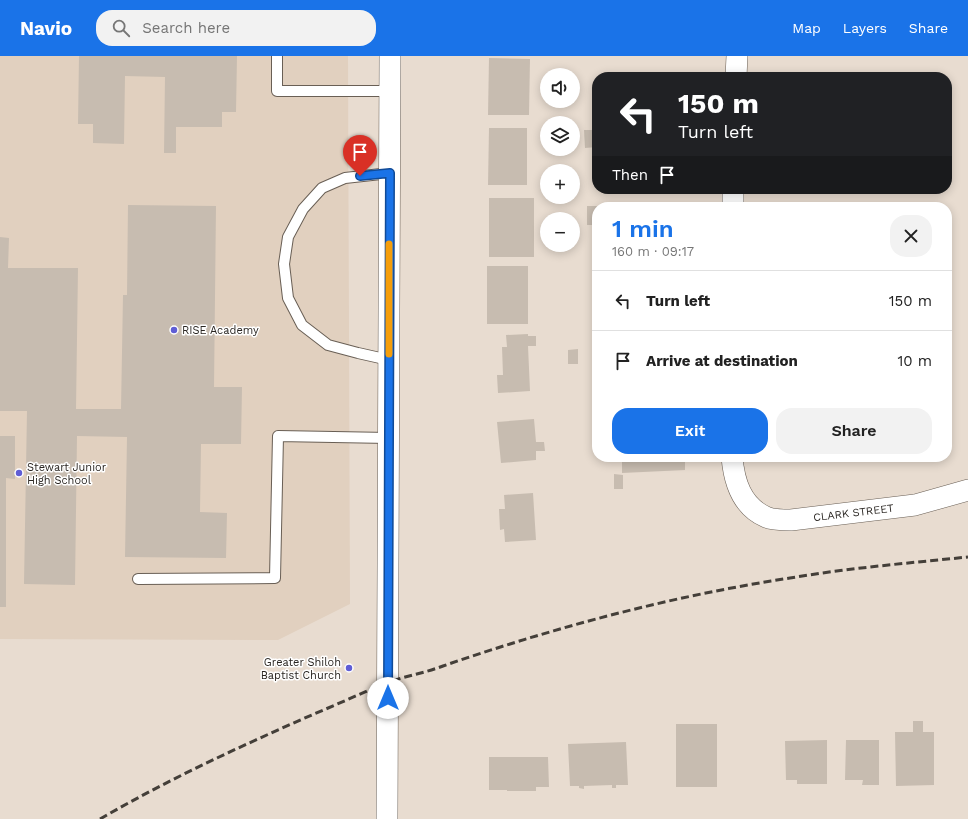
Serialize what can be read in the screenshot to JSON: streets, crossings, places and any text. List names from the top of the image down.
{
  "streets": {
    "street": ["CLARK STREET"]
  },
  "places": ["RISE Academy", "Stewart Junior High School", "Greater Shiloh Baptist Church"],
  "page": {
    "header": "Navio",
    "search": "Search here",
    "nav": ["Map", "Layers", "Share"],
    "map_buttons": ["+", "−"],
    "turn": ["150 m", "Turn left"],
    "then": "Then",
    "heading": ["1 min", "160 m · 09:17"],
    "list": [
      {
        "name": "Turn left",
        "value": "150 m"
      },
      {
        "name": "Arrive at destination",
        "value": "10 m"
      }
    ],
    "buttons": ["Exit", "Share"]
  }
}
